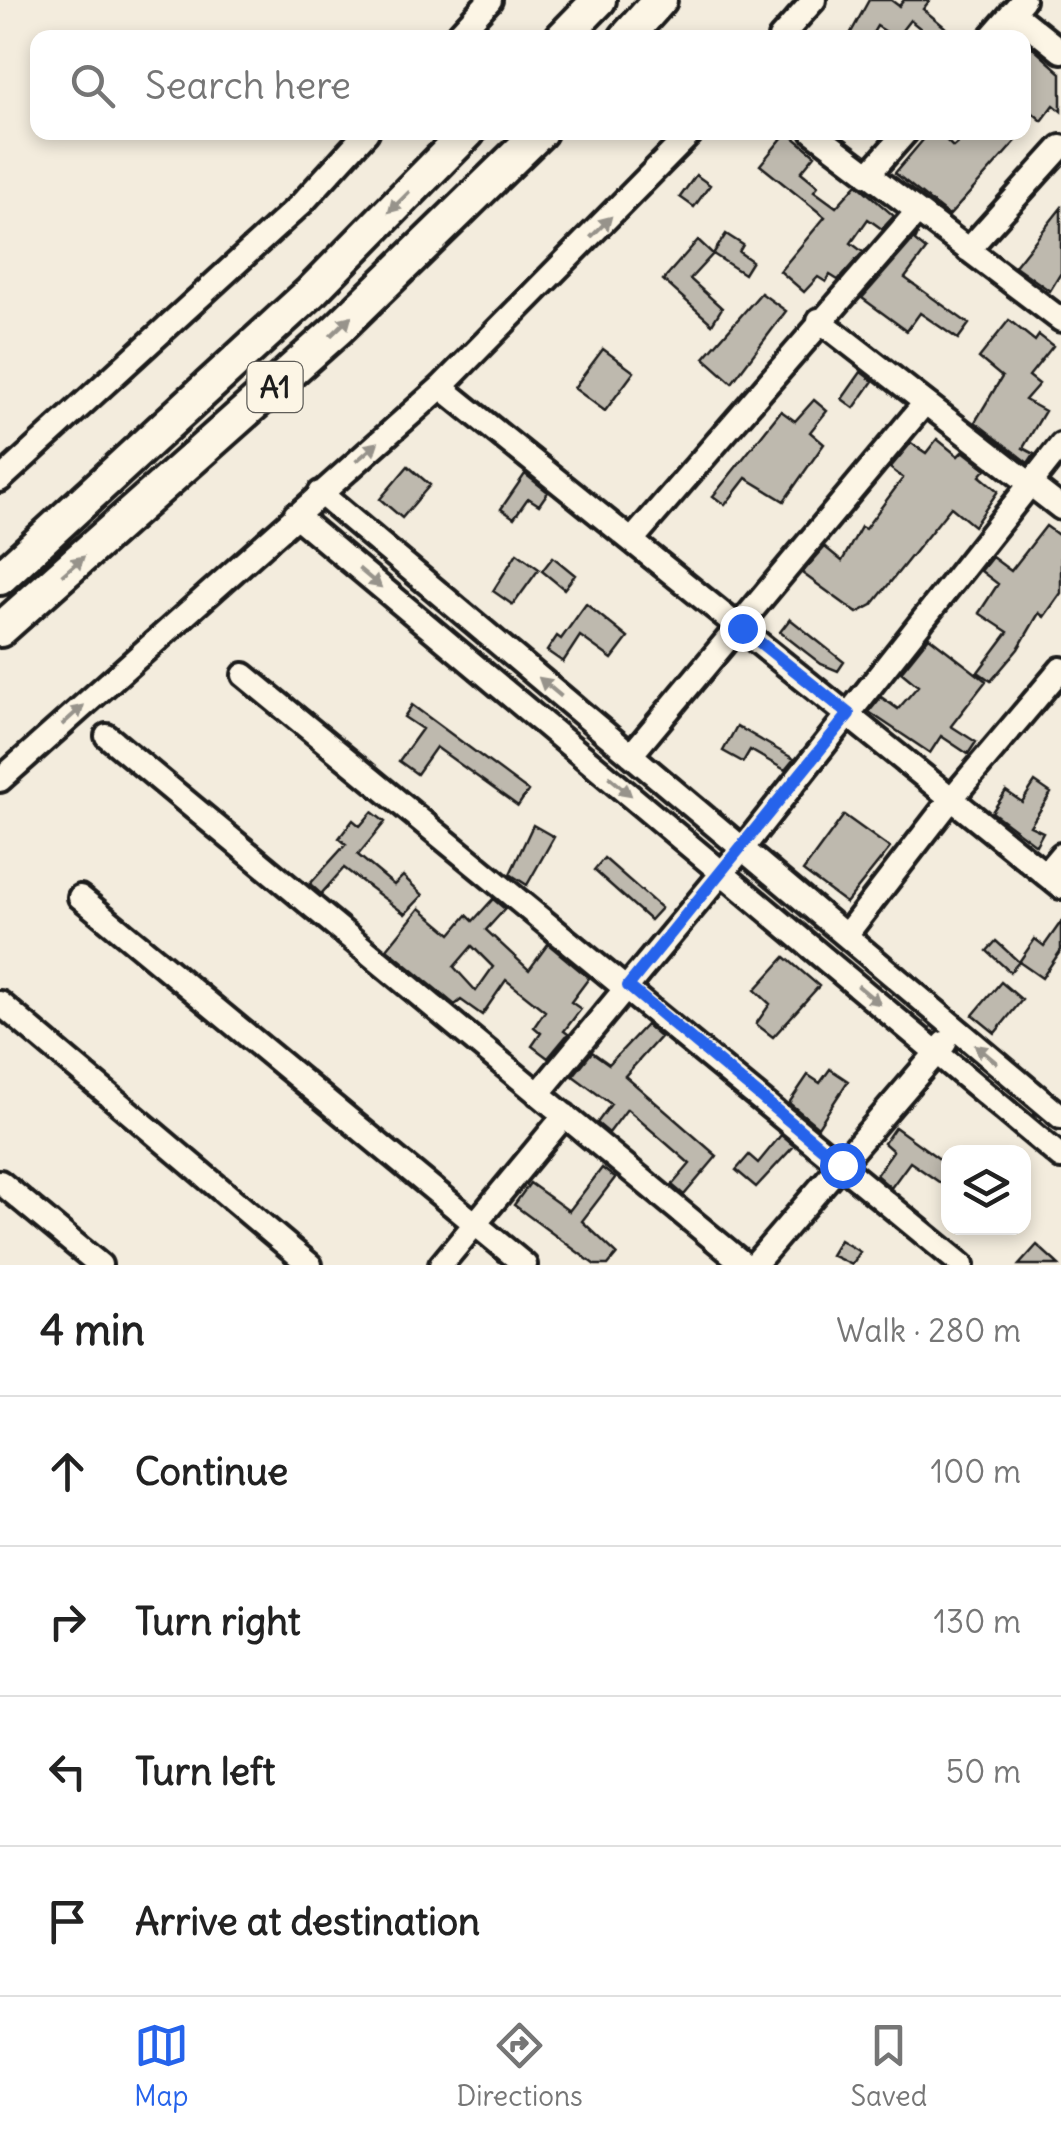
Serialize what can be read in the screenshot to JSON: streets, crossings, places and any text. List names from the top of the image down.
{
  "streets": {
    "highway": ["A1"]
  },
  "page": {
    "search": "Search here",
    "heading": ["4 min", "Walk · 280 m"],
    "list": [
      ["Continue", "100 m"],
      ["Turn right", "130 m"],
      ["Turn left", "50 m"],
      "Arrive at destination"
    ],
    "nav": ["Map", "Directions", "Saved"]
  }
}
